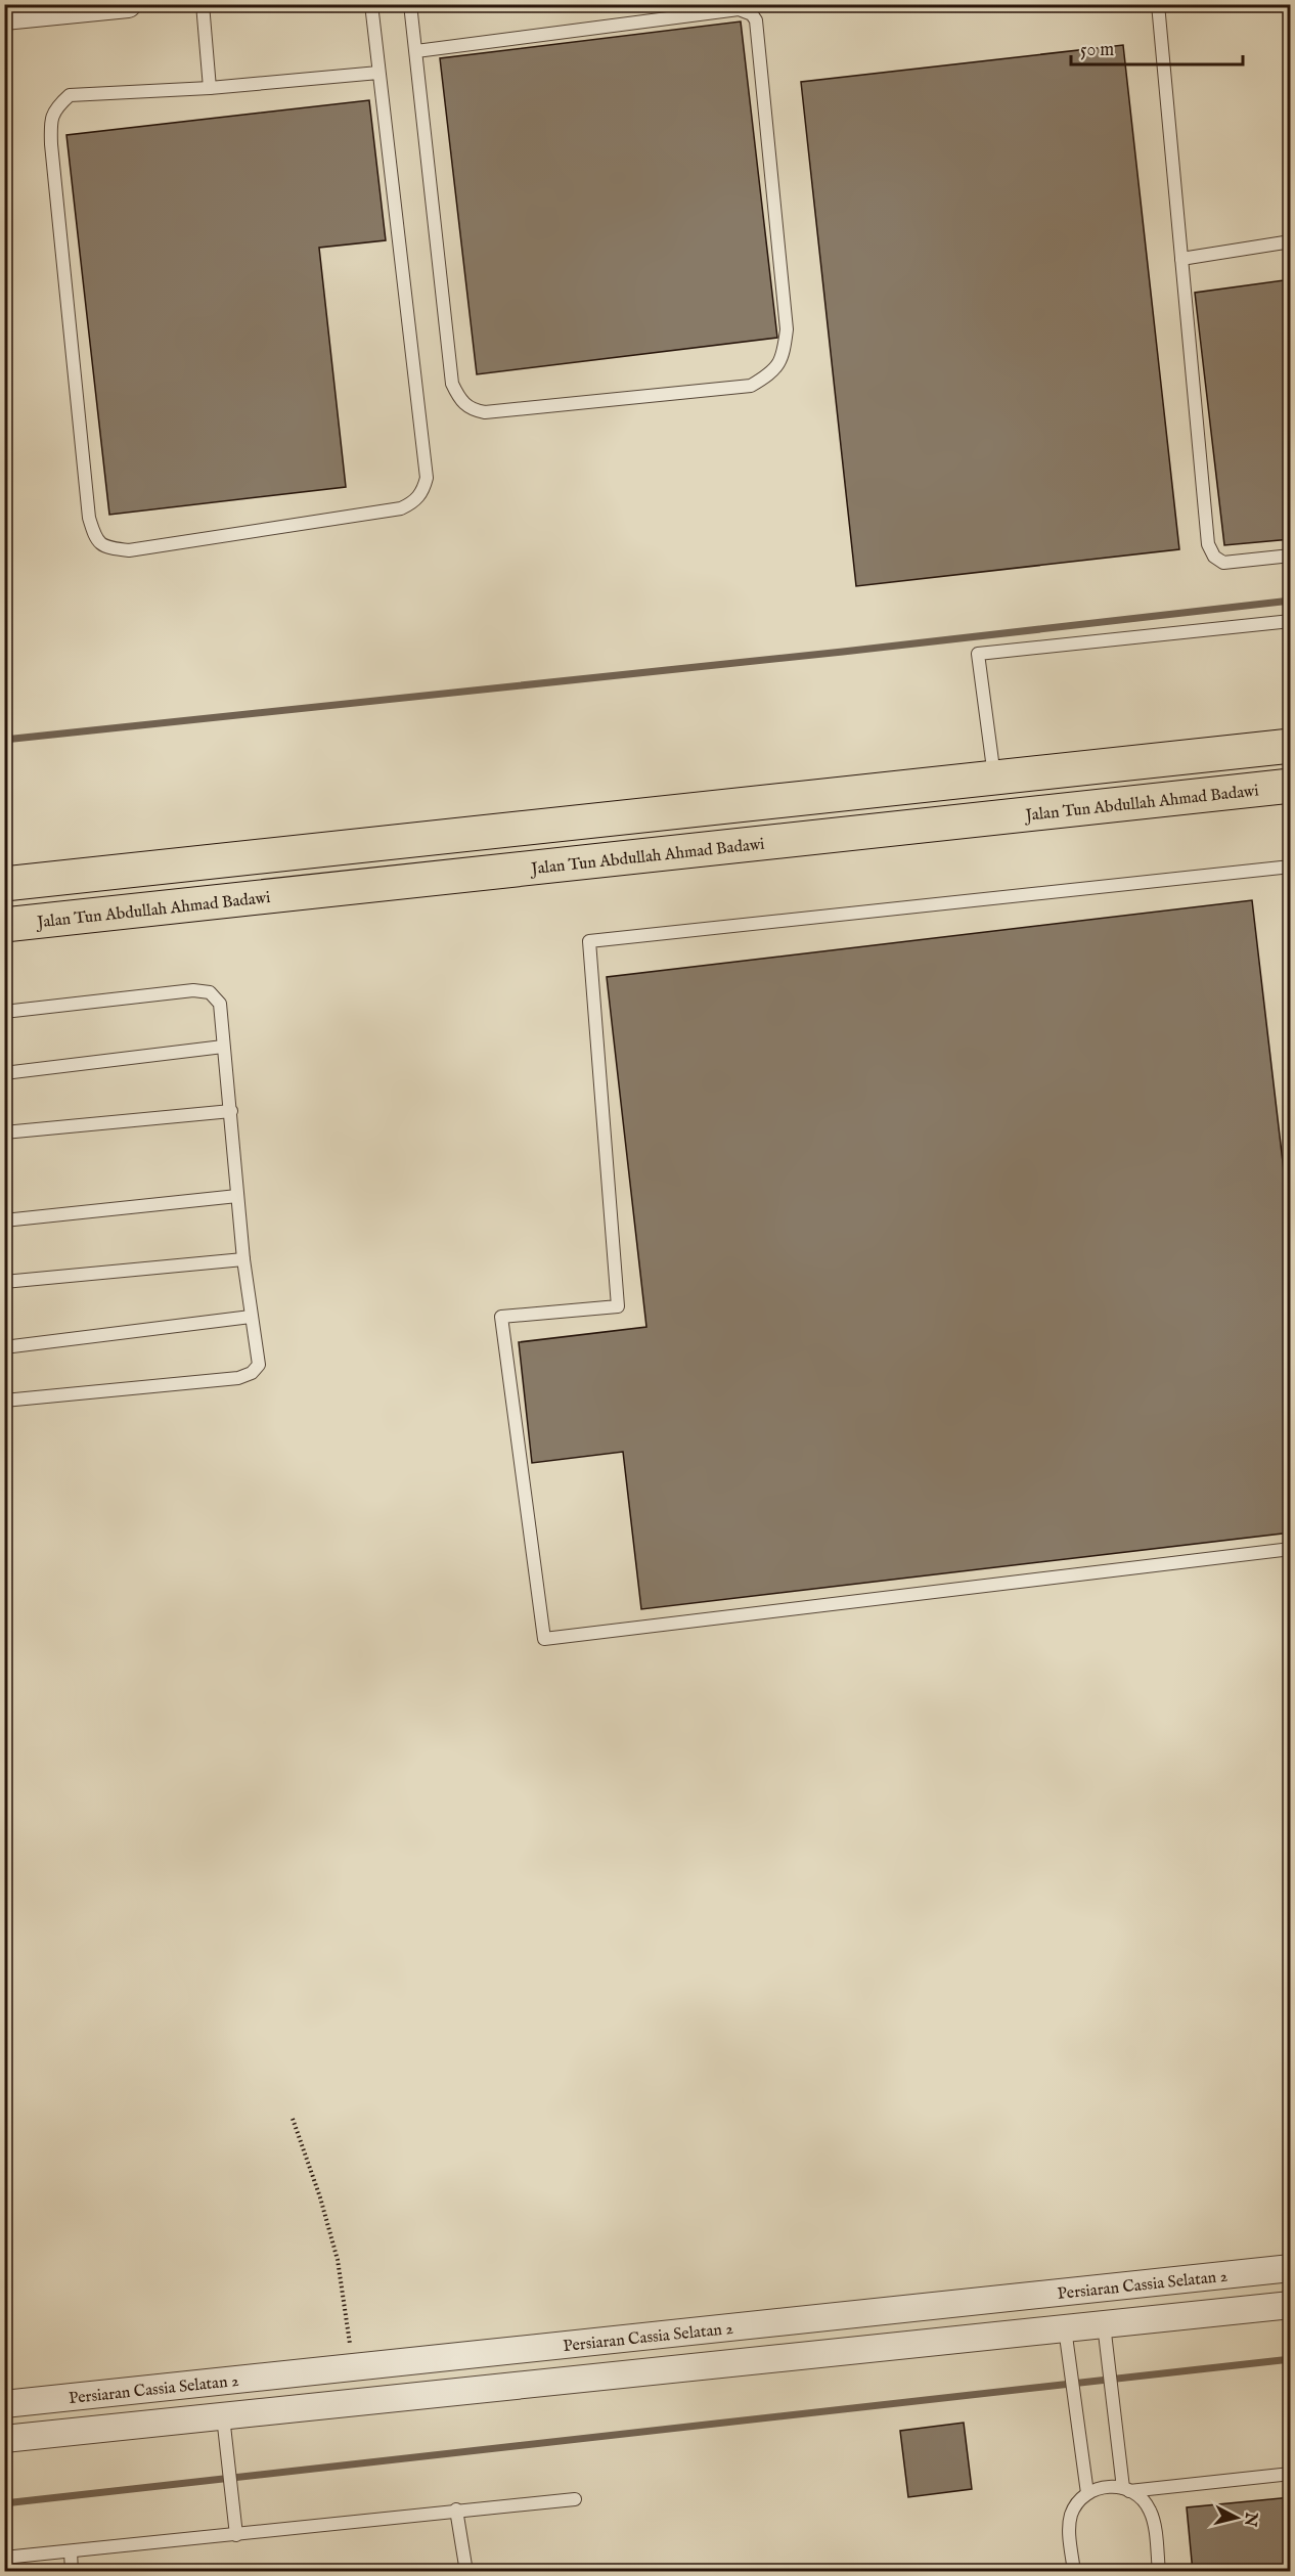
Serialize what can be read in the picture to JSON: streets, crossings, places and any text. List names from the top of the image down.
{
  "streets": {
    "main road": ["Jalan Tun Abdullah Ahmad Badawi"],
    "street": ["Persiaran Cassia Selatan 2"]
  },
  "scale_bar": "50 m",
  "north": "right"
}
